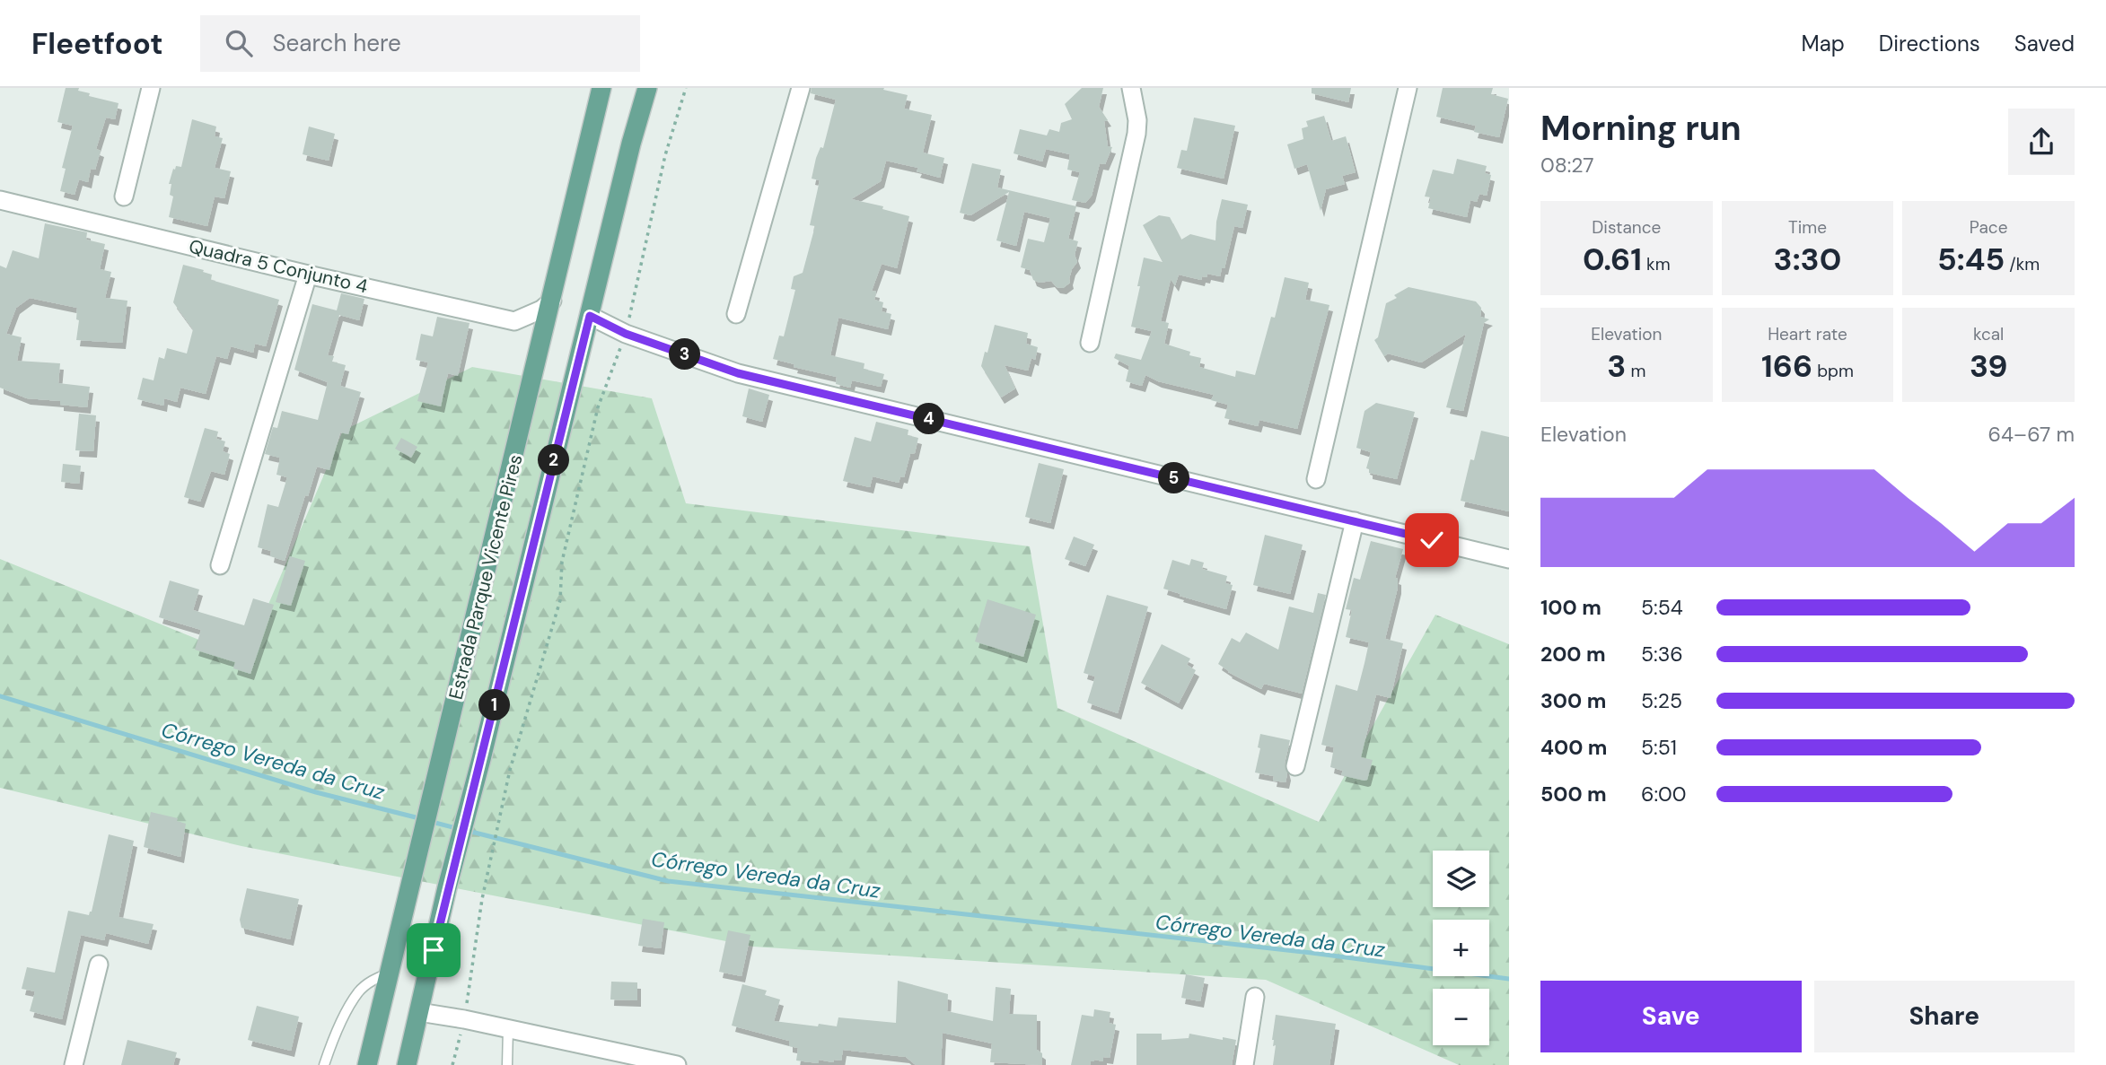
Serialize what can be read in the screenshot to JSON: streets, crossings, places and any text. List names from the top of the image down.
{
  "streets": {
    "main road": ["Estrada Parque Vicente Pires"],
    "street": ["Quadra 5 Conjunto 4"]
  },
  "crossings": [
    ["Quadra 5 Conjunto 4", "Estrada Parque Vicente Pires"]
  ],
  "water": ["Córrego Vereda da Cruz"],
  "page": {
    "header": "Fleetfoot",
    "search": "Search here",
    "nav": ["Map", "Directions", "Saved"],
    "heading": ["Morning run", "08:27"],
    "stats": [
      ["Distance", "0.61 km"],
      ["Time", "3:30"],
      ["Pace", "5:45 /km"],
      ["Elevation", "3 m"],
      ["Heart rate", "166 bpm"],
      ["kcal", "39"]
    ],
    "pins": [
      "3",
      "4",
      "2",
      "5",
      "1"
    ],
    "chart": ["Elevation", "64–67 m"],
    "list": [
      {
        "name": "100 m",
        "note": "5:54"
      },
      {
        "name": "200 m",
        "note": "5:36"
      },
      {
        "name": "300 m",
        "note": "5:25"
      },
      {
        "name": "400 m",
        "note": "5:51"
      },
      {
        "name": "500 m",
        "note": "6:00"
      }
    ],
    "map_buttons": ["+", "−"],
    "buttons": ["Save", "Share"]
  }
}
